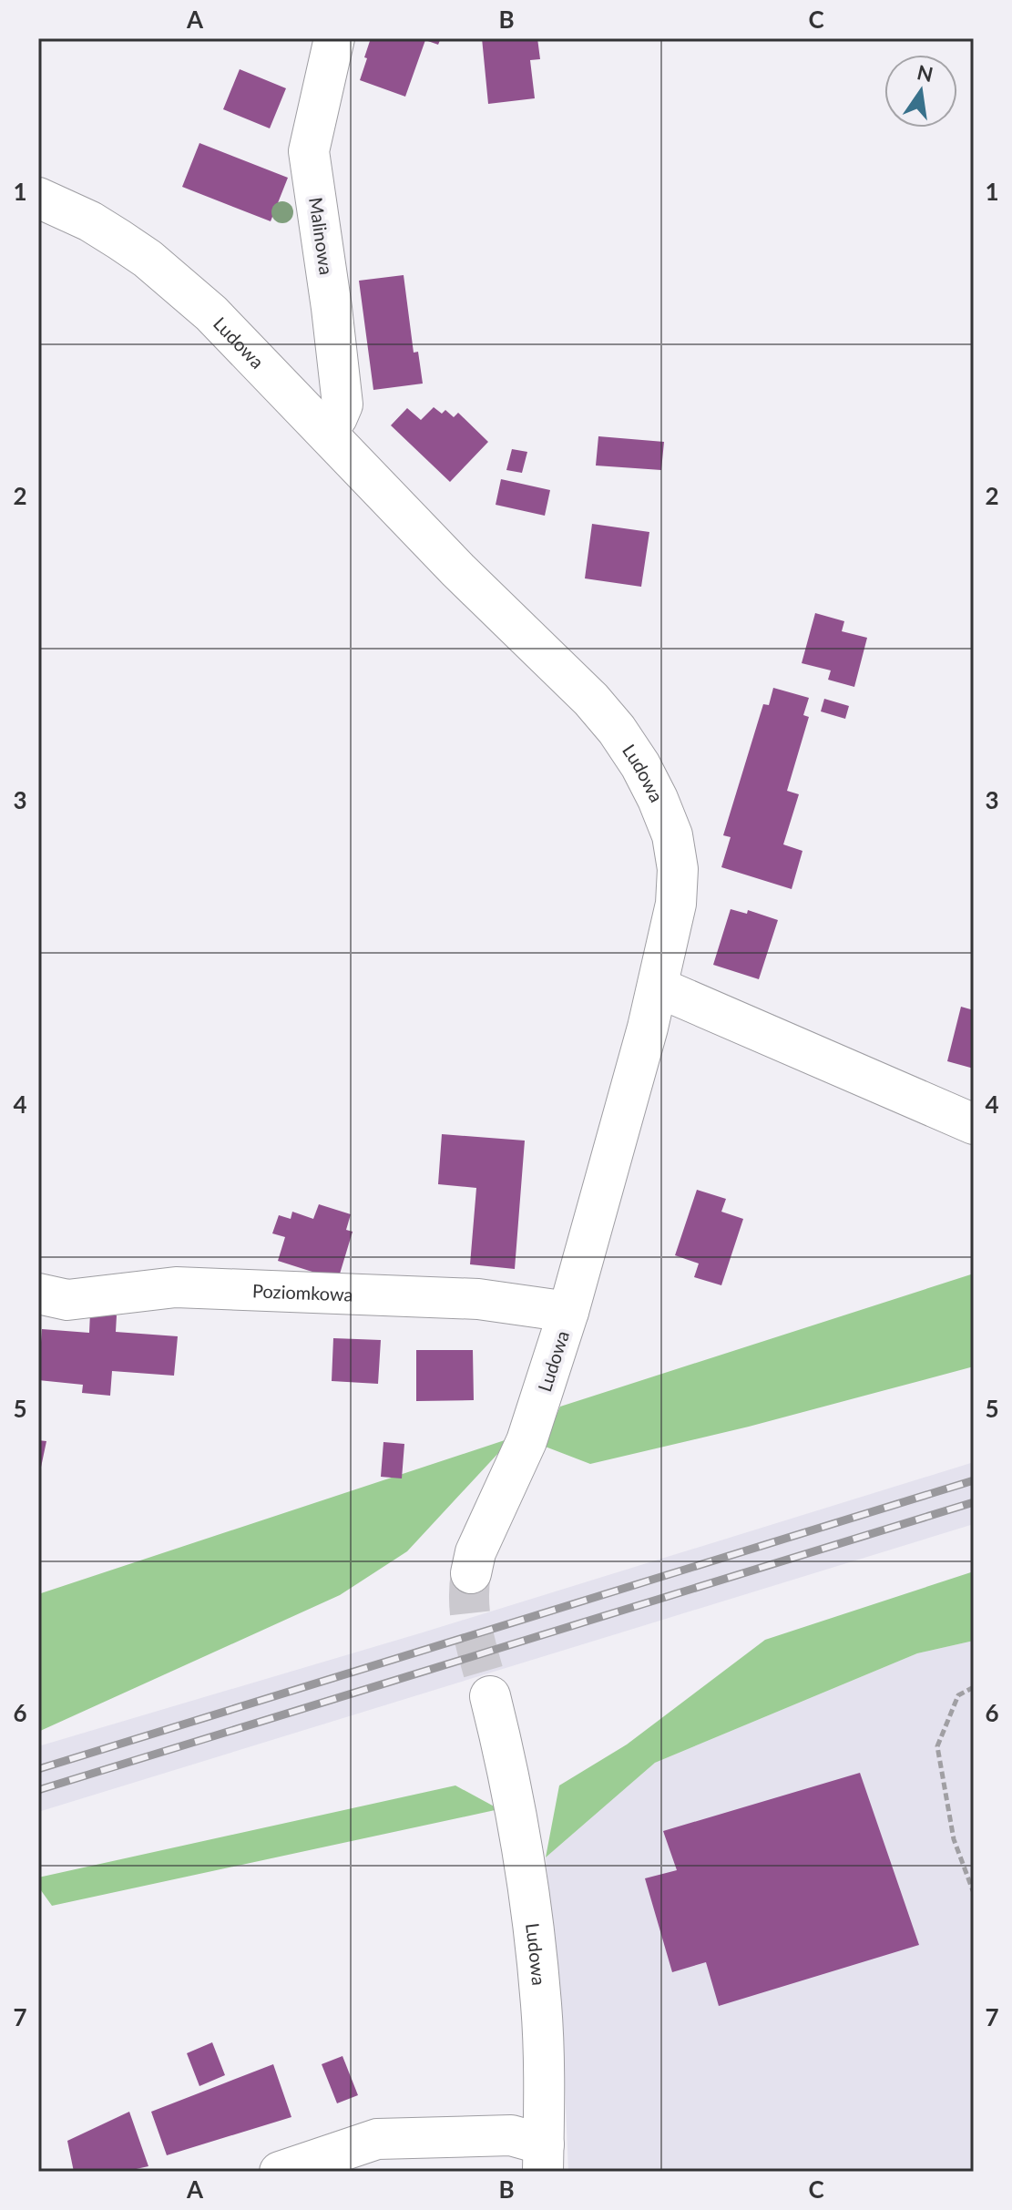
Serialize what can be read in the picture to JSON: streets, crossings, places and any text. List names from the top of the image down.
{
  "streets": {
    "street": ["Malinowa", "Ludowa", "Poziomkowa"]
  },
  "crossings": [
    ["Malinowa", "Ludowa"],
    ["Ludowa", "Poziomkowa"]
  ],
  "north": "top",
  "grid": {
    "columns": ["A", "B", "C"],
    "rows": [
      "1",
      "2",
      "3",
      "4",
      "5",
      "6",
      "7"
    ]
  }
}
